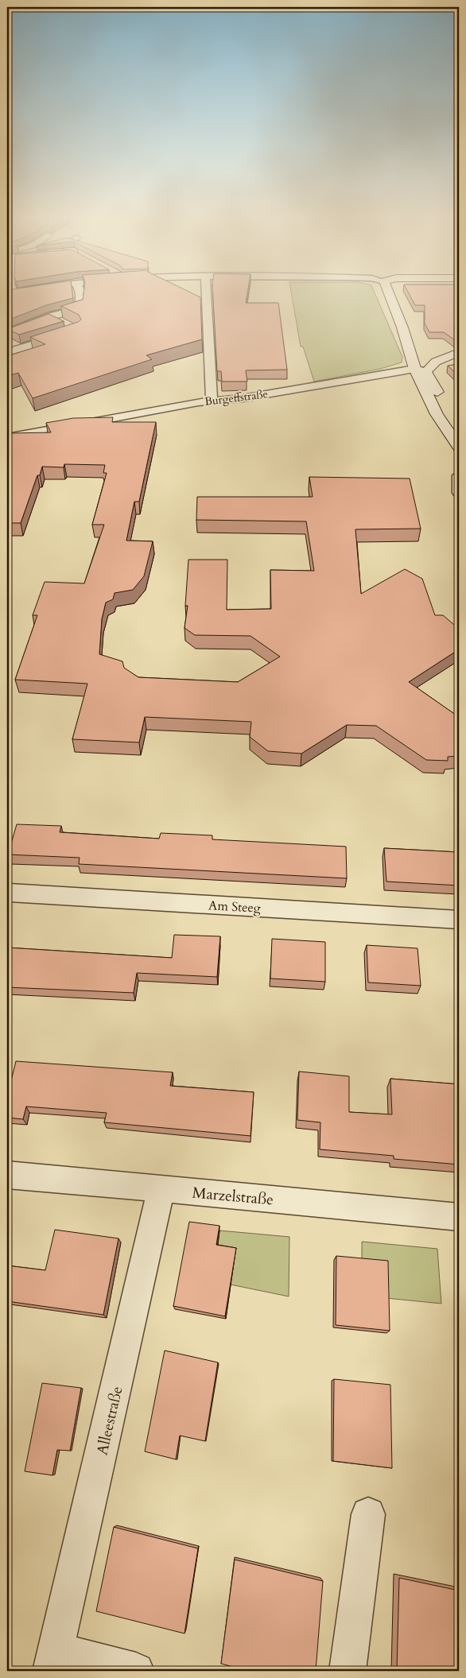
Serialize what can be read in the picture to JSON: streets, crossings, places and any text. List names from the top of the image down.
{
  "streets": {
    "street": [
      "Burgeffstraße",
      "Am Steeg",
      "Marzelstraße",
      "Alleestraße"
    ]
  },
  "crossings": [
    ["Marzelstraße", "Alleestraße"]
  ]
}
